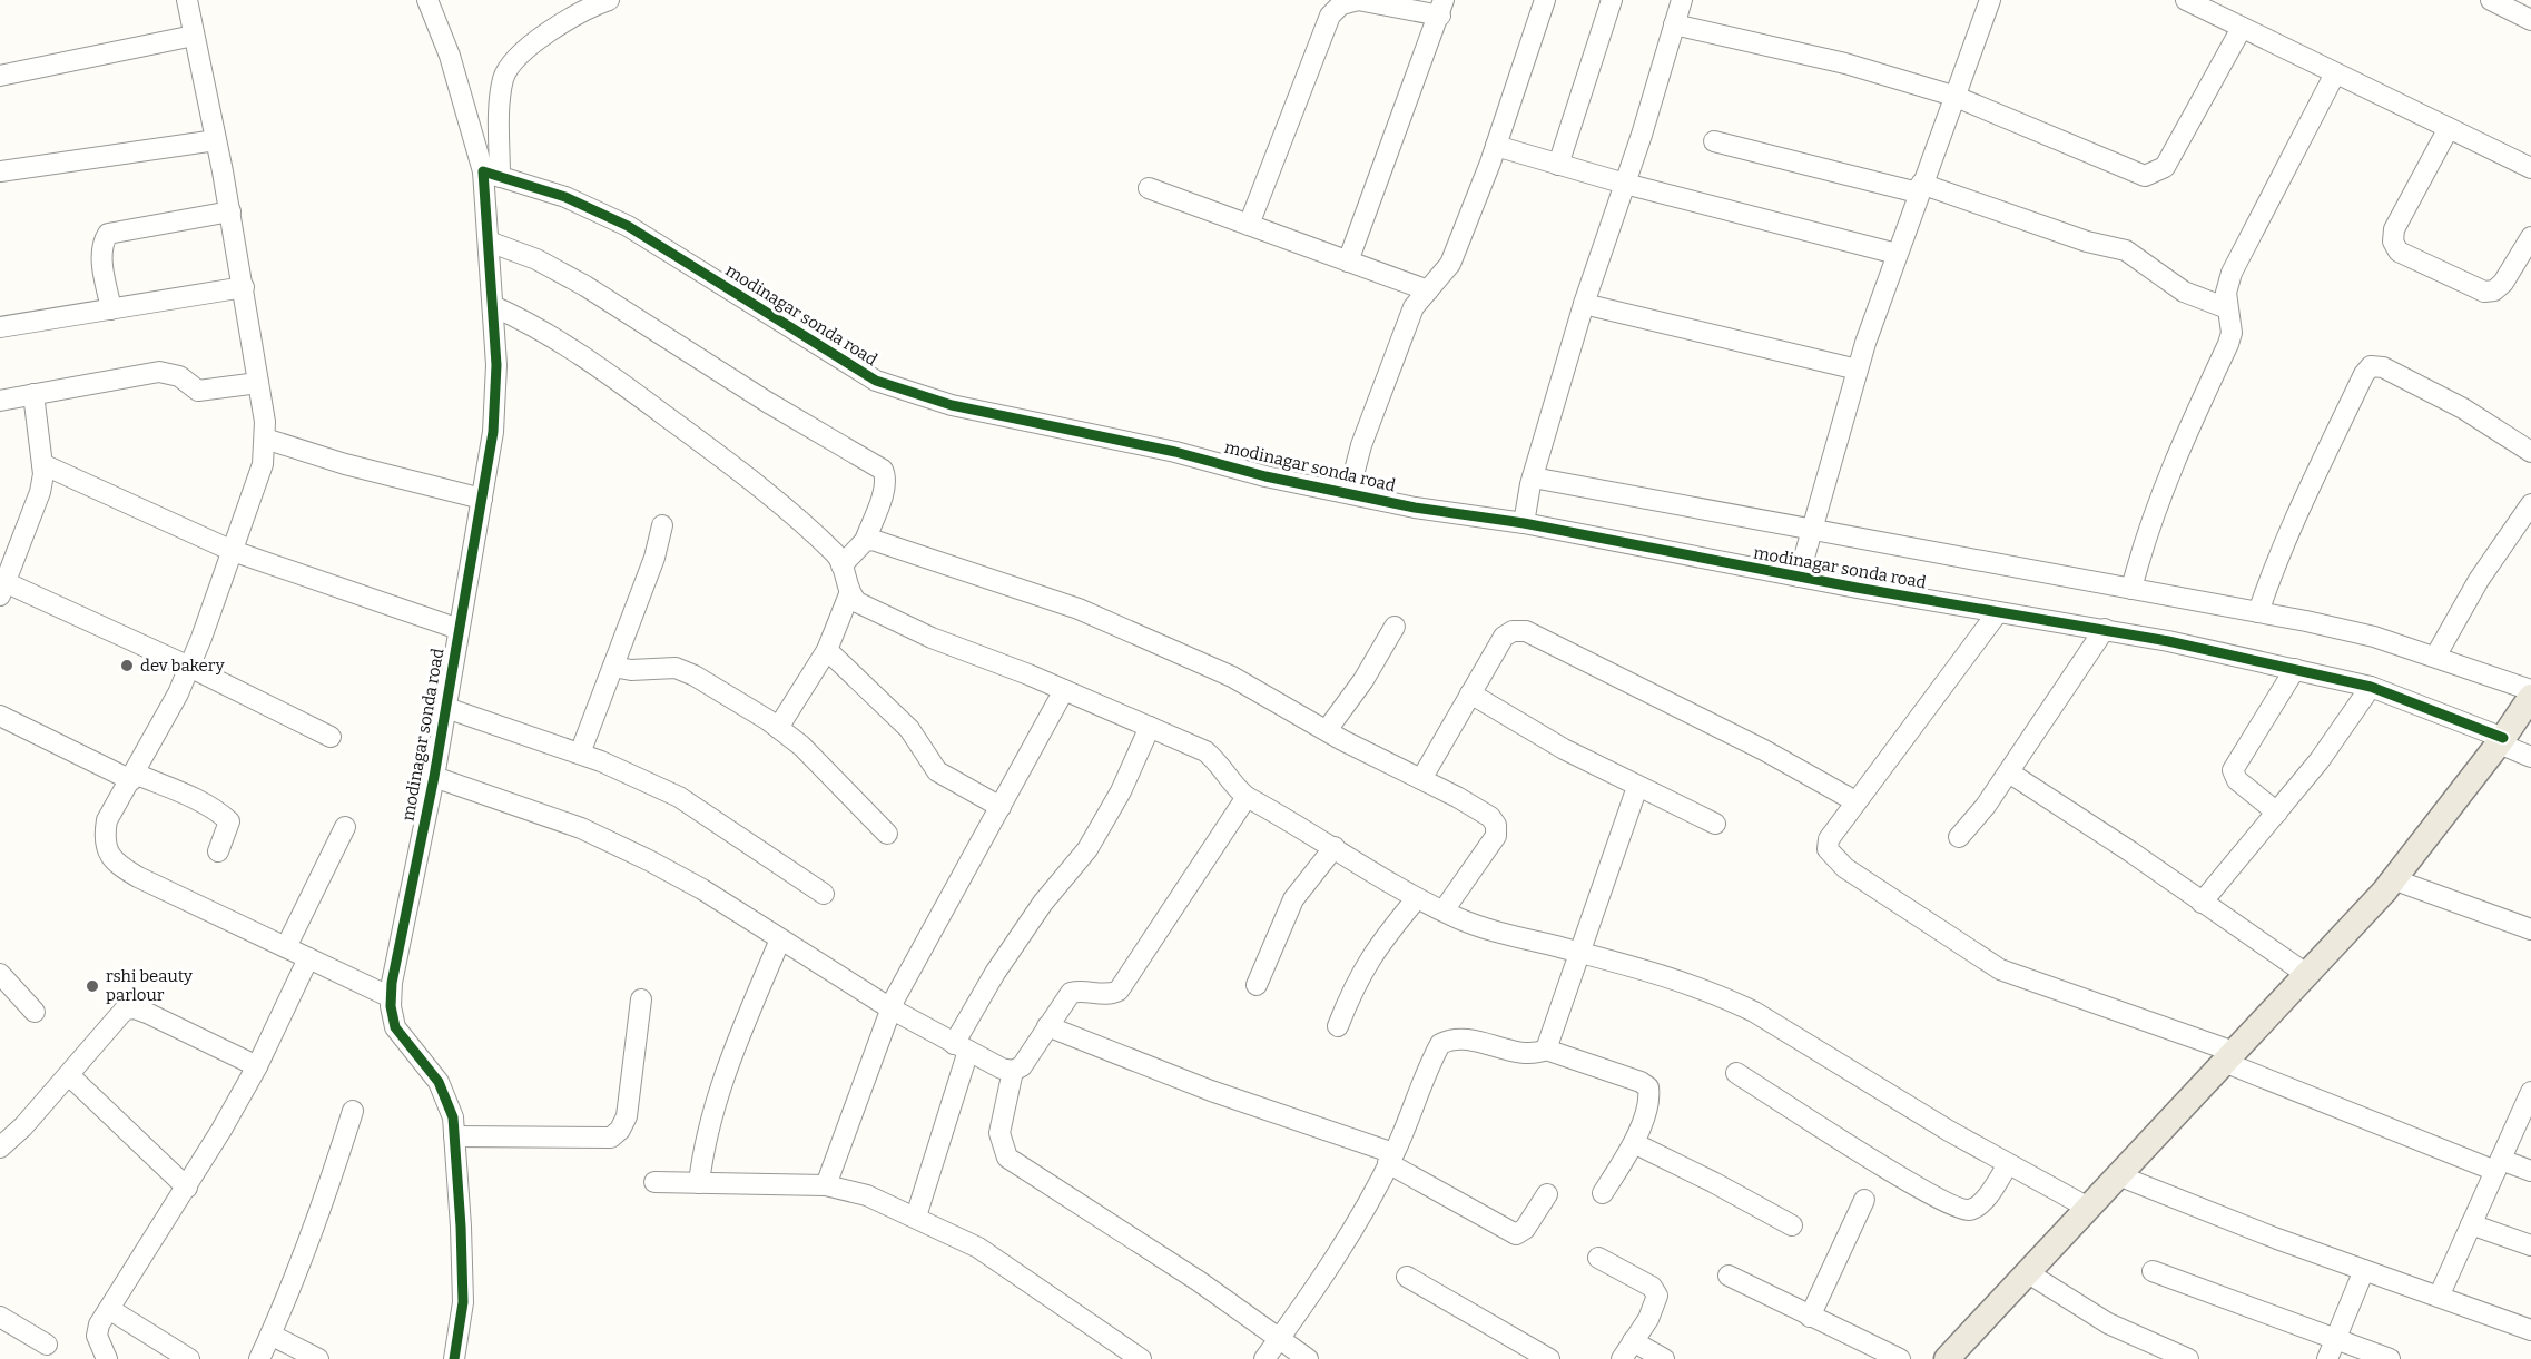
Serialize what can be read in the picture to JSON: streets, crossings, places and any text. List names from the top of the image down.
{
  "streets": {
    "street": ["modinagar sonda road"]
  },
  "places": ["dev bakery", "rshi beauty parlour"]
}
